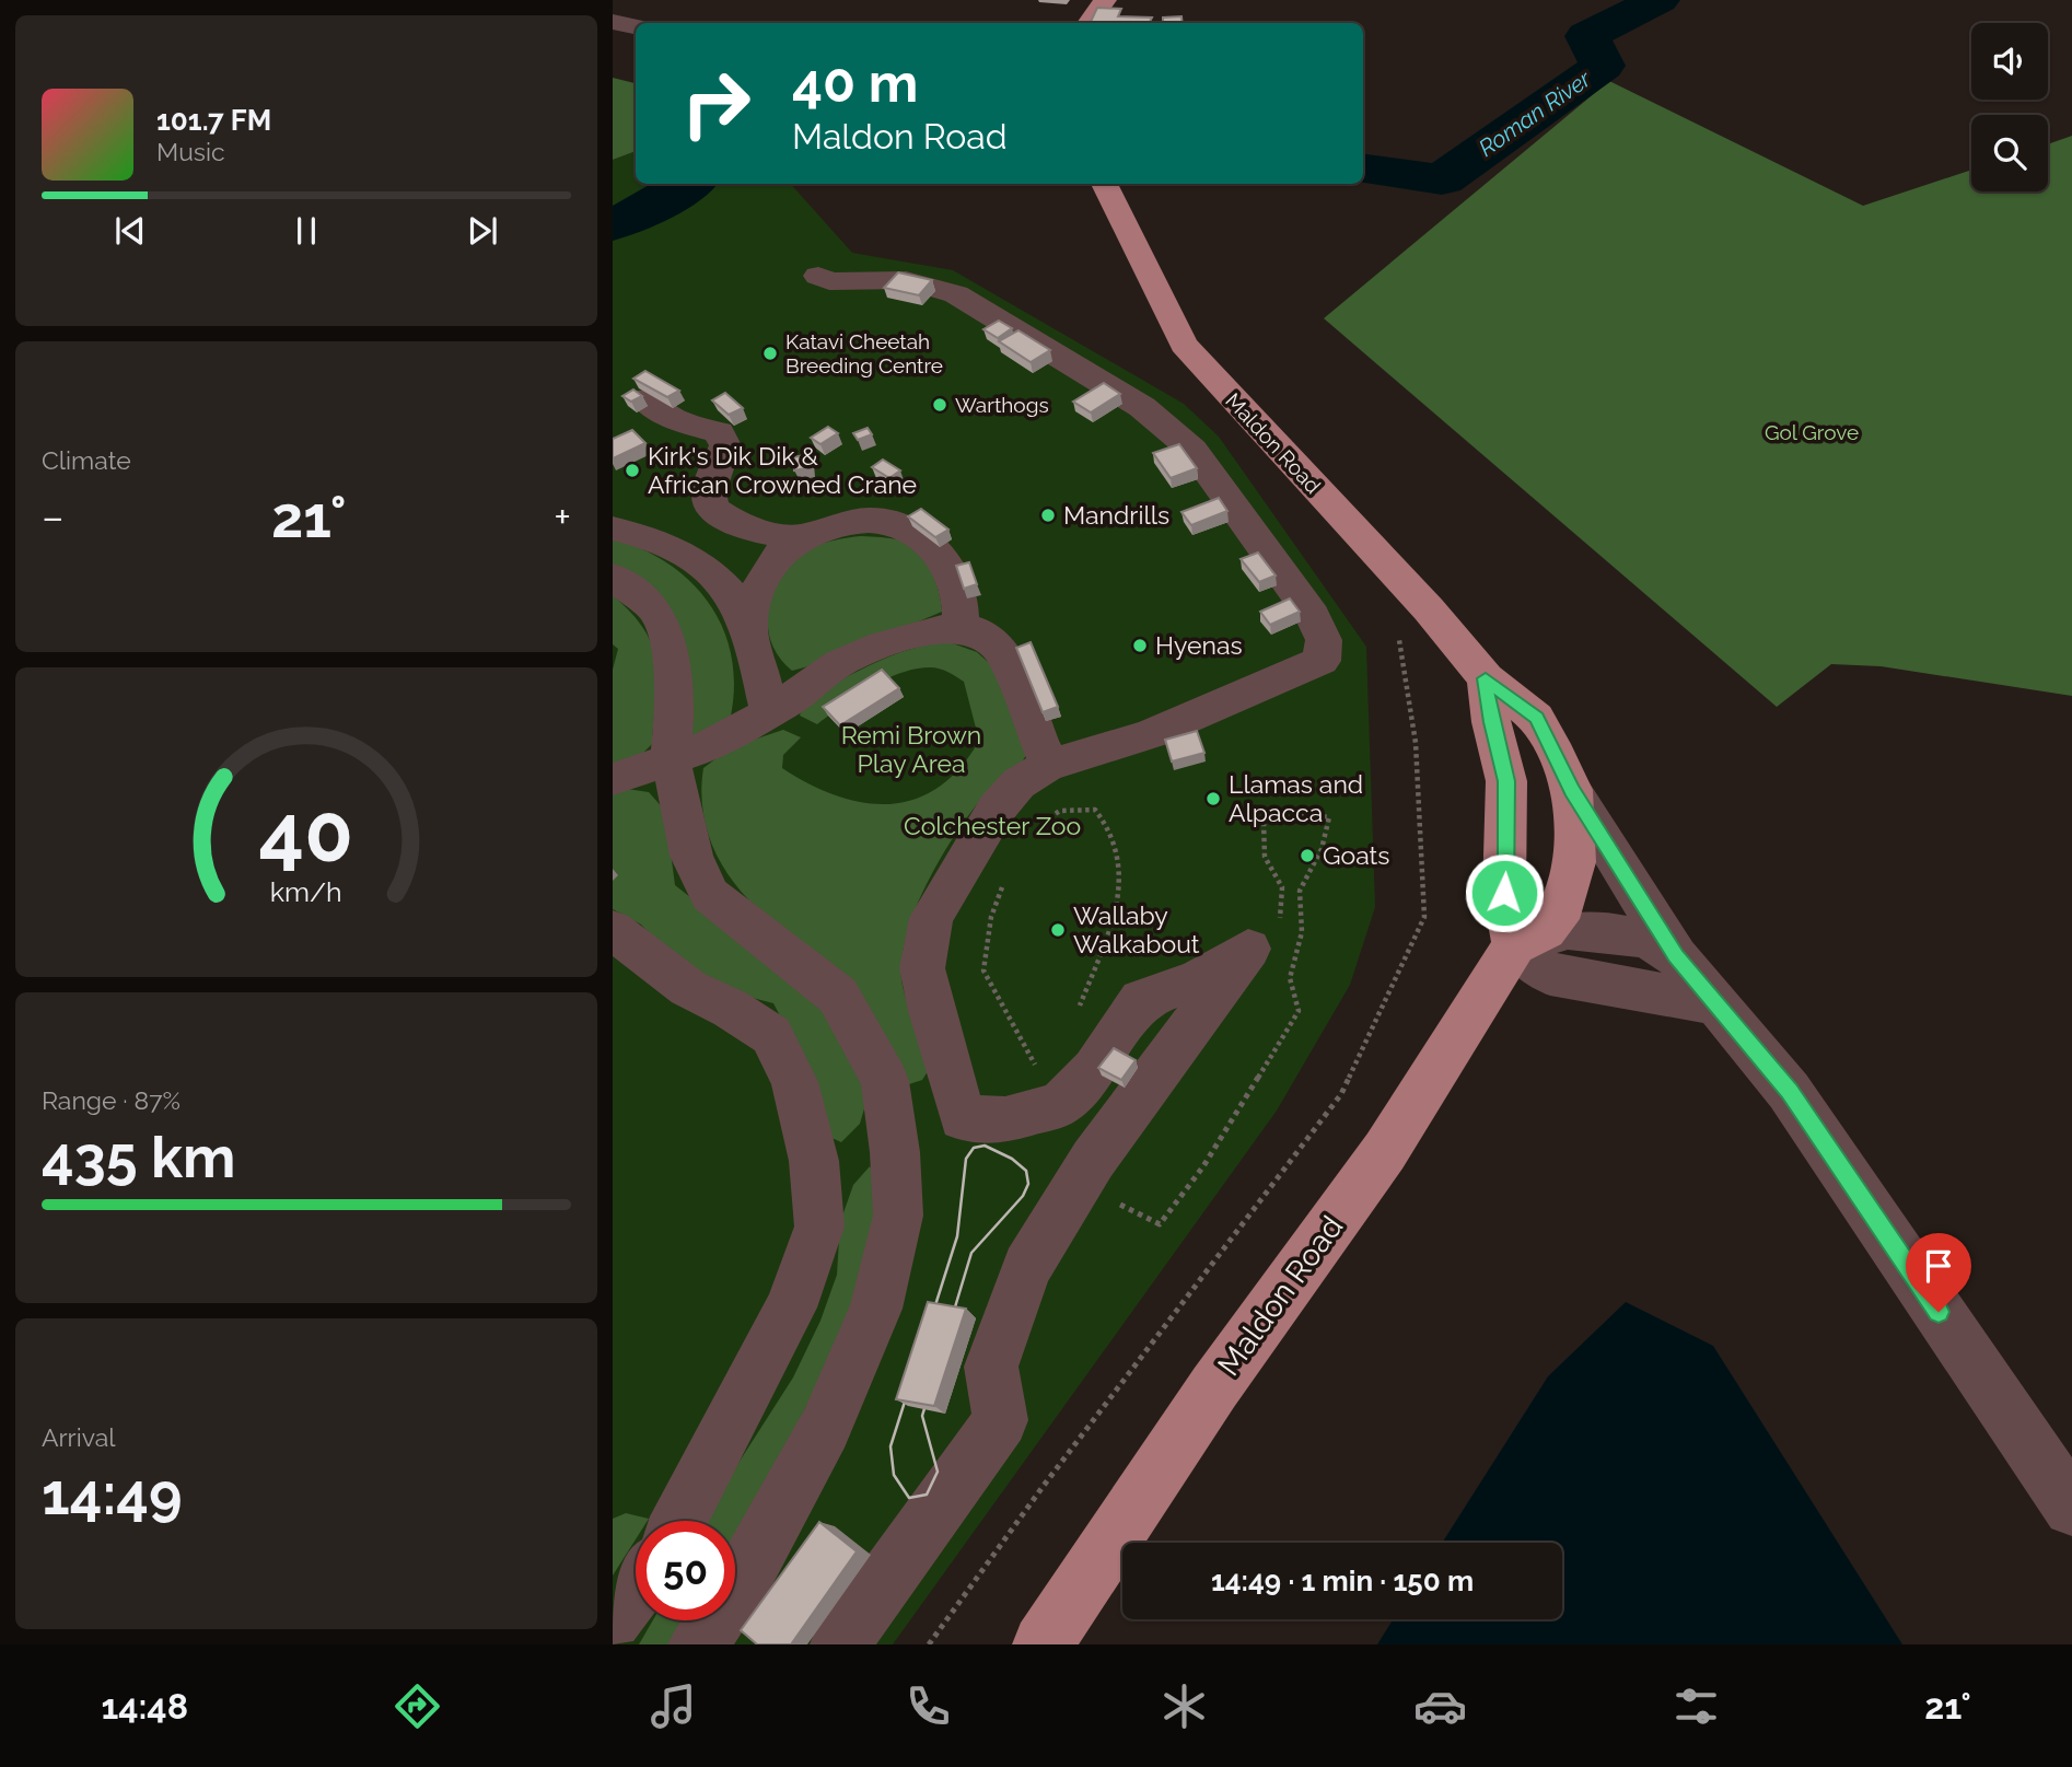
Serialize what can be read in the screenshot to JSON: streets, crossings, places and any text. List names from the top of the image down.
{
  "streets": {
    "main road": ["Maldon Road"]
  },
  "water": ["Roman River"],
  "parks": ["Gol Grove", "Remi Brown Play Area", "Colchester Zoo"],
  "places": [
    "Katavi Cheetah Breeding Centre",
    "Warthogs",
    "Kirk's Dik Dik & African Crowned Crane",
    "Mandrills",
    "Hyenas",
    "Llamas and Alpacca",
    "Goats",
    "Wallaby Walkabout"
  ],
  "page": {
    "turn": ["40 m", "Maldon Road"],
    "song": ["101.7 FM", "Music"],
    "tile": [
      "Climate",
      ["Range · 87%", "435 km"],
      ["Arrival", "14:49"]
    ],
    "heat": ["−", "21°", "+"],
    "limit": "50",
    "trip": "14:49 · 1 min · 150 m",
    "tabs": ["14:48", "21°"],
    "gauge": ["40", "km/h"]
  }
}
